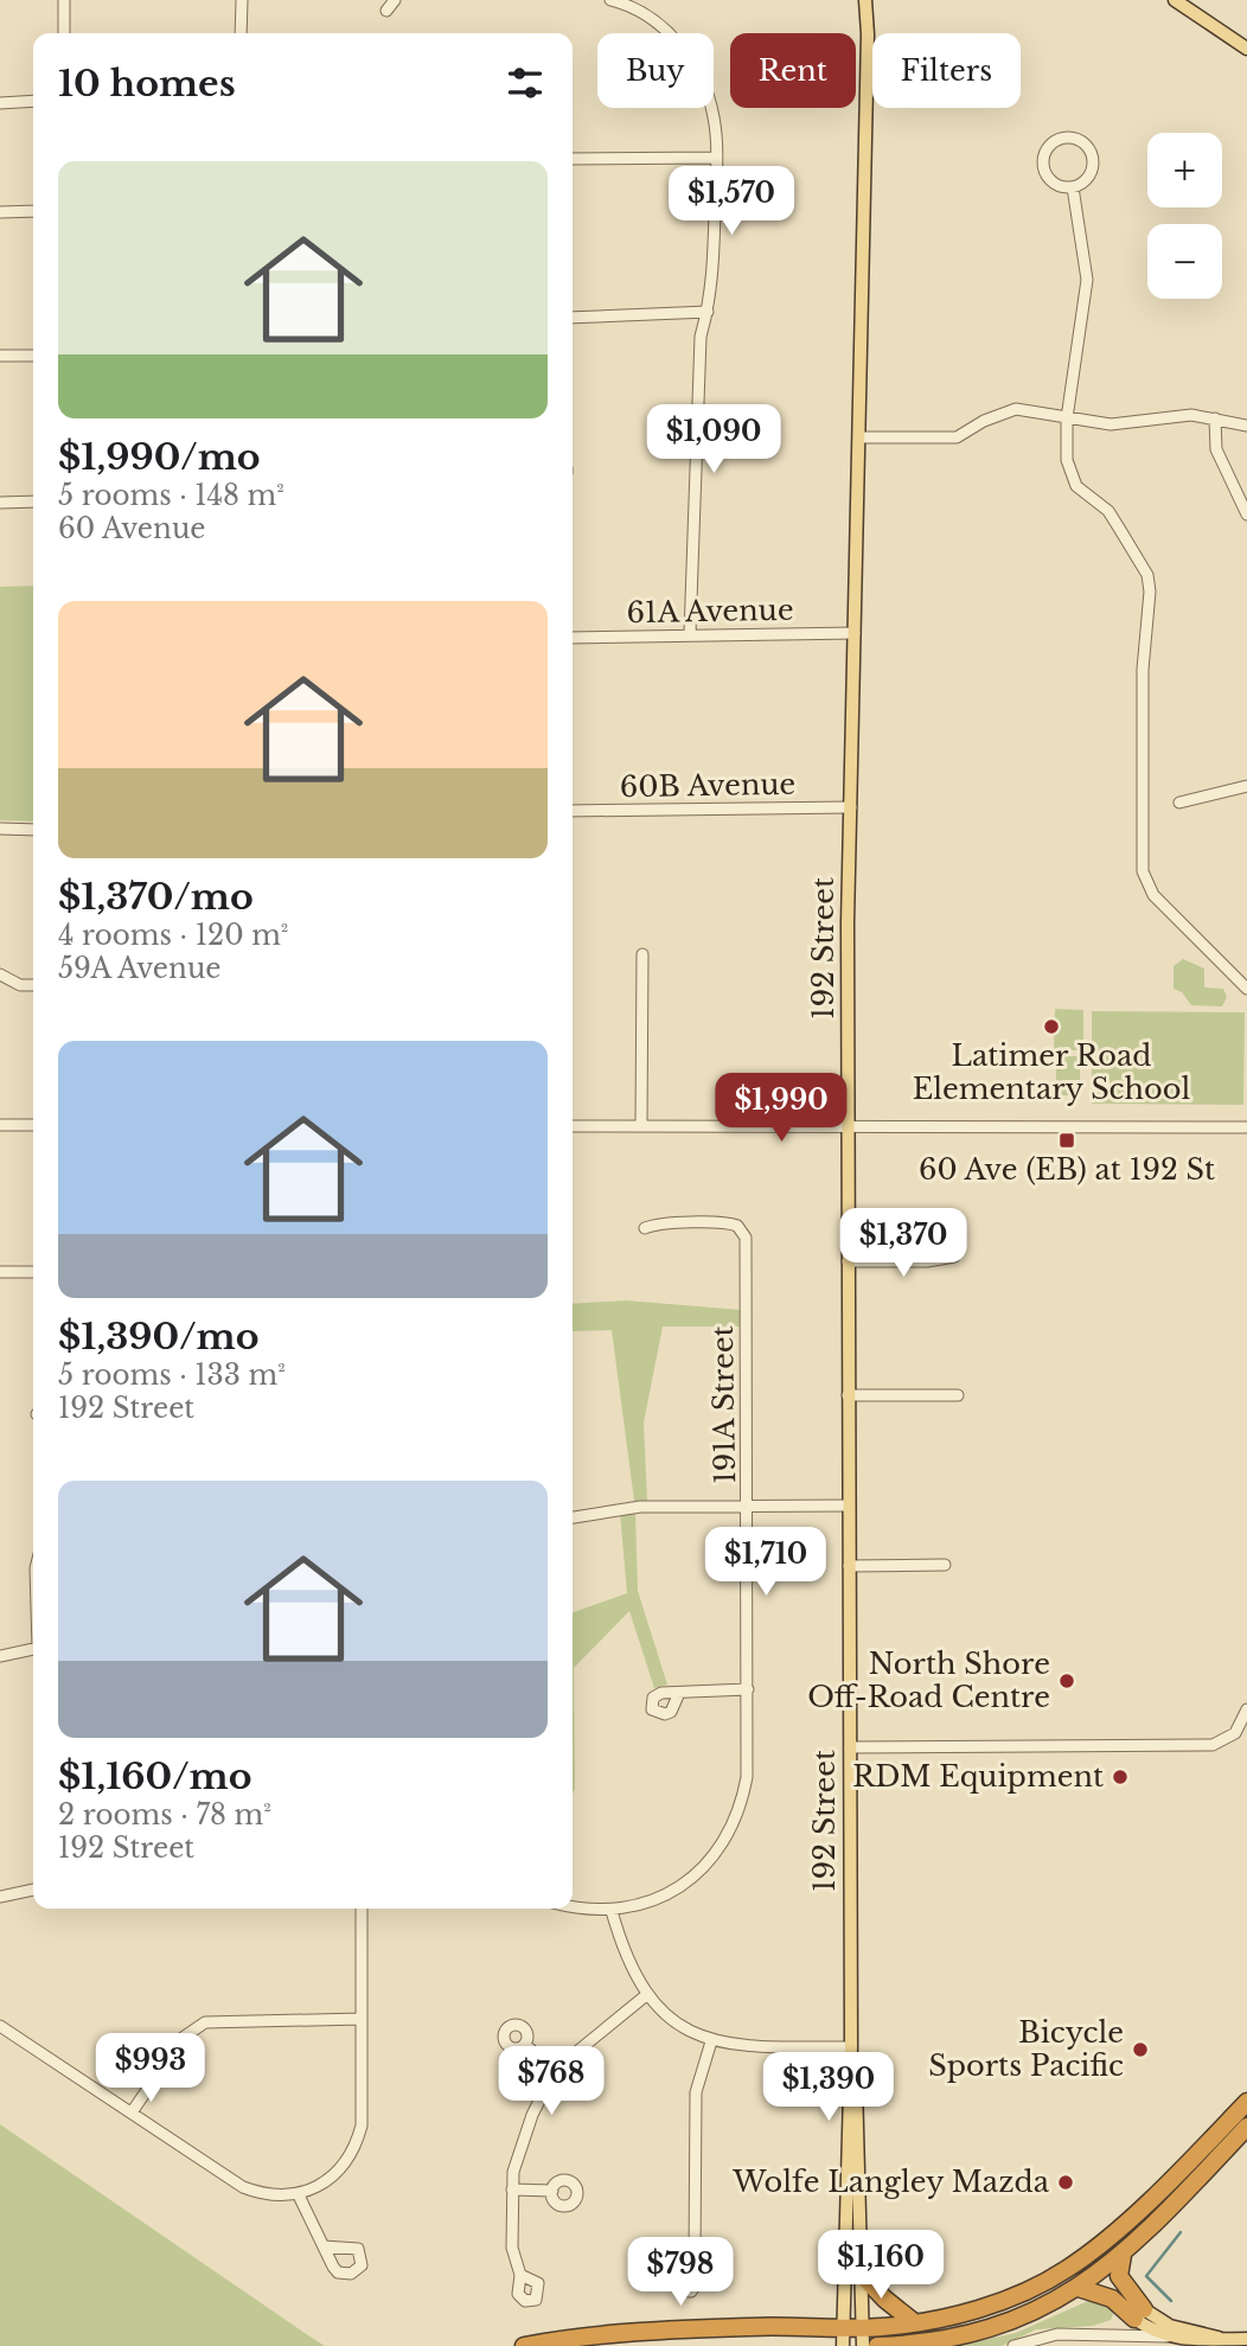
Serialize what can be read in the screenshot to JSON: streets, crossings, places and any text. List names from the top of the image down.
{
  "streets": {
    "main road": ["192 Street"],
    "street": ["61A Avenue", "60B Avenue", "191A Street"]
  },
  "crossings": [
    ["61A Avenue", "192 Street"],
    ["60B Avenue", "192 Street"]
  ],
  "places": {
    "other": [
      "Latimer Road Elementary School",
      "North Shore Off-Road Centre",
      "RDM Equipment",
      "Bicycle Sports Pacific",
      "Wolfe Langley Mazda"
    ],
    "transit": ["60 Ave (EB) at 192 St"]
  },
  "page": {
    "chip": ["Buy", "Rent", "Filters"],
    "heading": "10 homes",
    "map_buttons": ["+", "−"],
    "list": [
      {
        "name": "$1,990/mo",
        "note": "5 rooms · 148 m² · 60 Avenue"
      },
      {
        "name": "$1,370/mo",
        "note": "4 rooms · 120 m² · 59A Avenue"
      },
      {
        "name": "$1,390/mo",
        "note": "5 rooms · 133 m² · 192 Street"
      },
      {
        "name": "$1,160/mo",
        "note": "2 rooms · 78 m² · 192 Street"
      }
    ],
    "price": [
      "$1,570",
      "$1,090",
      "$1,990",
      "$1,370",
      "$1,710",
      "$993",
      "$768",
      "$1,390",
      "$1,160",
      "$798"
    ]
  }
}
